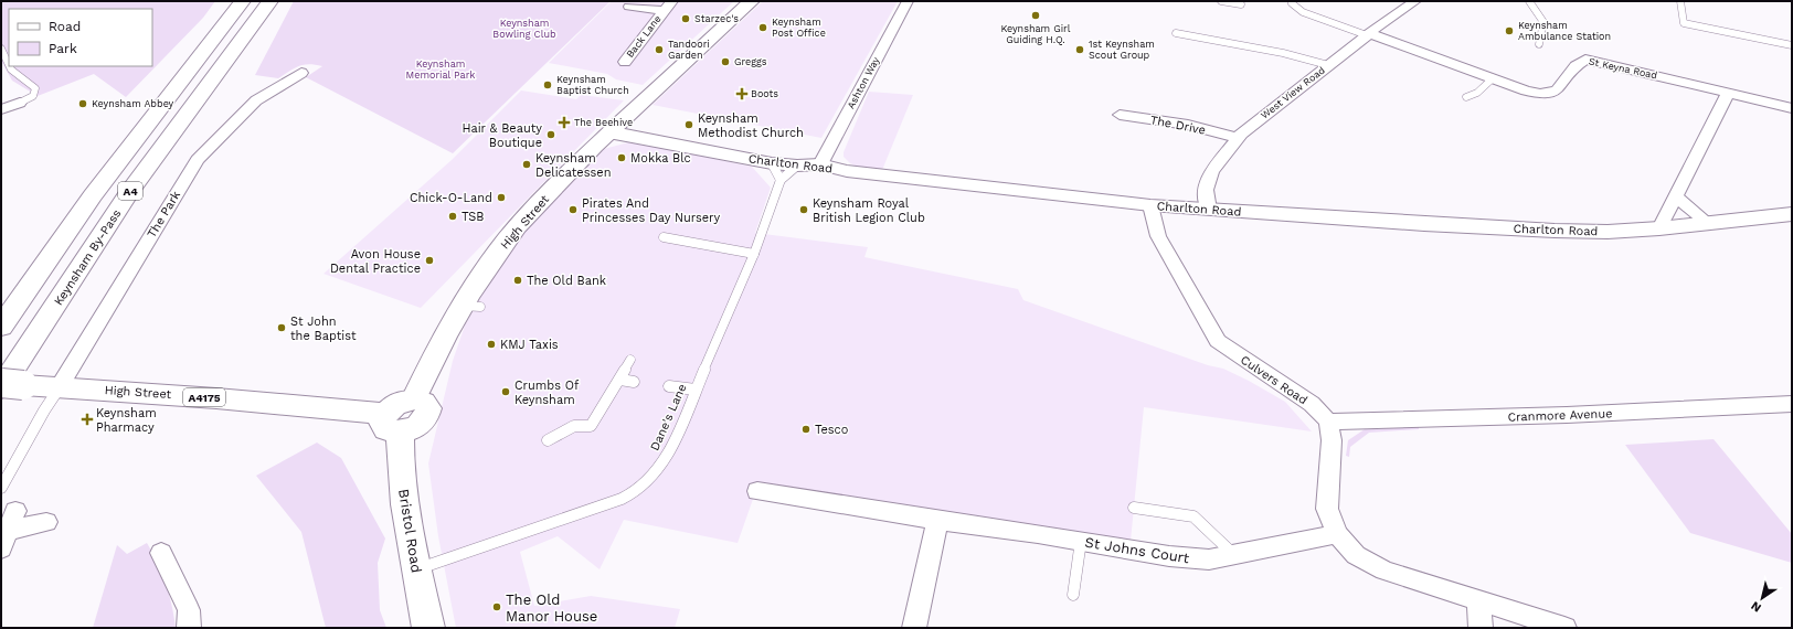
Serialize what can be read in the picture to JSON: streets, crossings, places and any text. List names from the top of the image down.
{
  "streets": {
    "main road": [
      "A4",
      "High Street",
      "Keynsham By-Pass",
      "A4175",
      "Bristol Road"
    ],
    "street": [
      "Back Lane",
      "St Keyna Road",
      "Ashton Way",
      "West View Road",
      "The Drive",
      "Charlton Road",
      "The Park",
      "Culvers Road",
      "Cranmore Avenue",
      "St Johns Court"
    ],
    "lane": ["Dane's Lane"]
  },
  "crossings": [
    ["St Keyna Road", "West View Road"],
    ["Ashton Way", "Charlton Road"],
    ["West View Road", "The Drive"],
    ["West View Road", "Charlton Road"],
    ["Charlton Road", "High Street"],
    ["Charlton Road", "Culvers Road"],
    ["Charlton Road", "Dane's Lane"],
    ["The Park", "High Street"],
    ["High Street", "Keynsham By-Pass"],
    ["High Street", "Bristol Road"],
    ["Culvers Road", "Cranmore Avenue"],
    ["Dane's Lane", "Bristol Road"]
  ],
  "parks": ["Keynsham Bowling Club", "Keynsham Memorial Park"],
  "places": {
    "other": [
      "Keynsham Girl Guiding H.Q.",
      "Starzec's",
      "Keynsham Post Office",
      "Keynsham Ambulance Station",
      "Tandoori Garden",
      "1st Keynsham Scout Group",
      "Greggs",
      "Keynsham Baptist Church",
      "Keynsham Abbey",
      "Keynsham Methodist Church",
      "Hair & Beauty Boutique",
      "Mokka Blc",
      "Keynsham Delicatessen",
      "Chick-O-Land",
      "Pirates And Princesses Day Nursery",
      "Keynsham Royal British Legion Club",
      "TSB",
      "Avon House Dental Practice",
      "The Old Bank",
      "St John the Baptist",
      "KMJ Taxis",
      "Crumbs Of Keynsham",
      "Tesco",
      "The Old Manor House"
    ],
    "health": ["Boots", "The Beehive", "Keynsham Pharmacy"]
  },
  "legend": ["Road", "Park"],
  "north": "bottom left"
}
